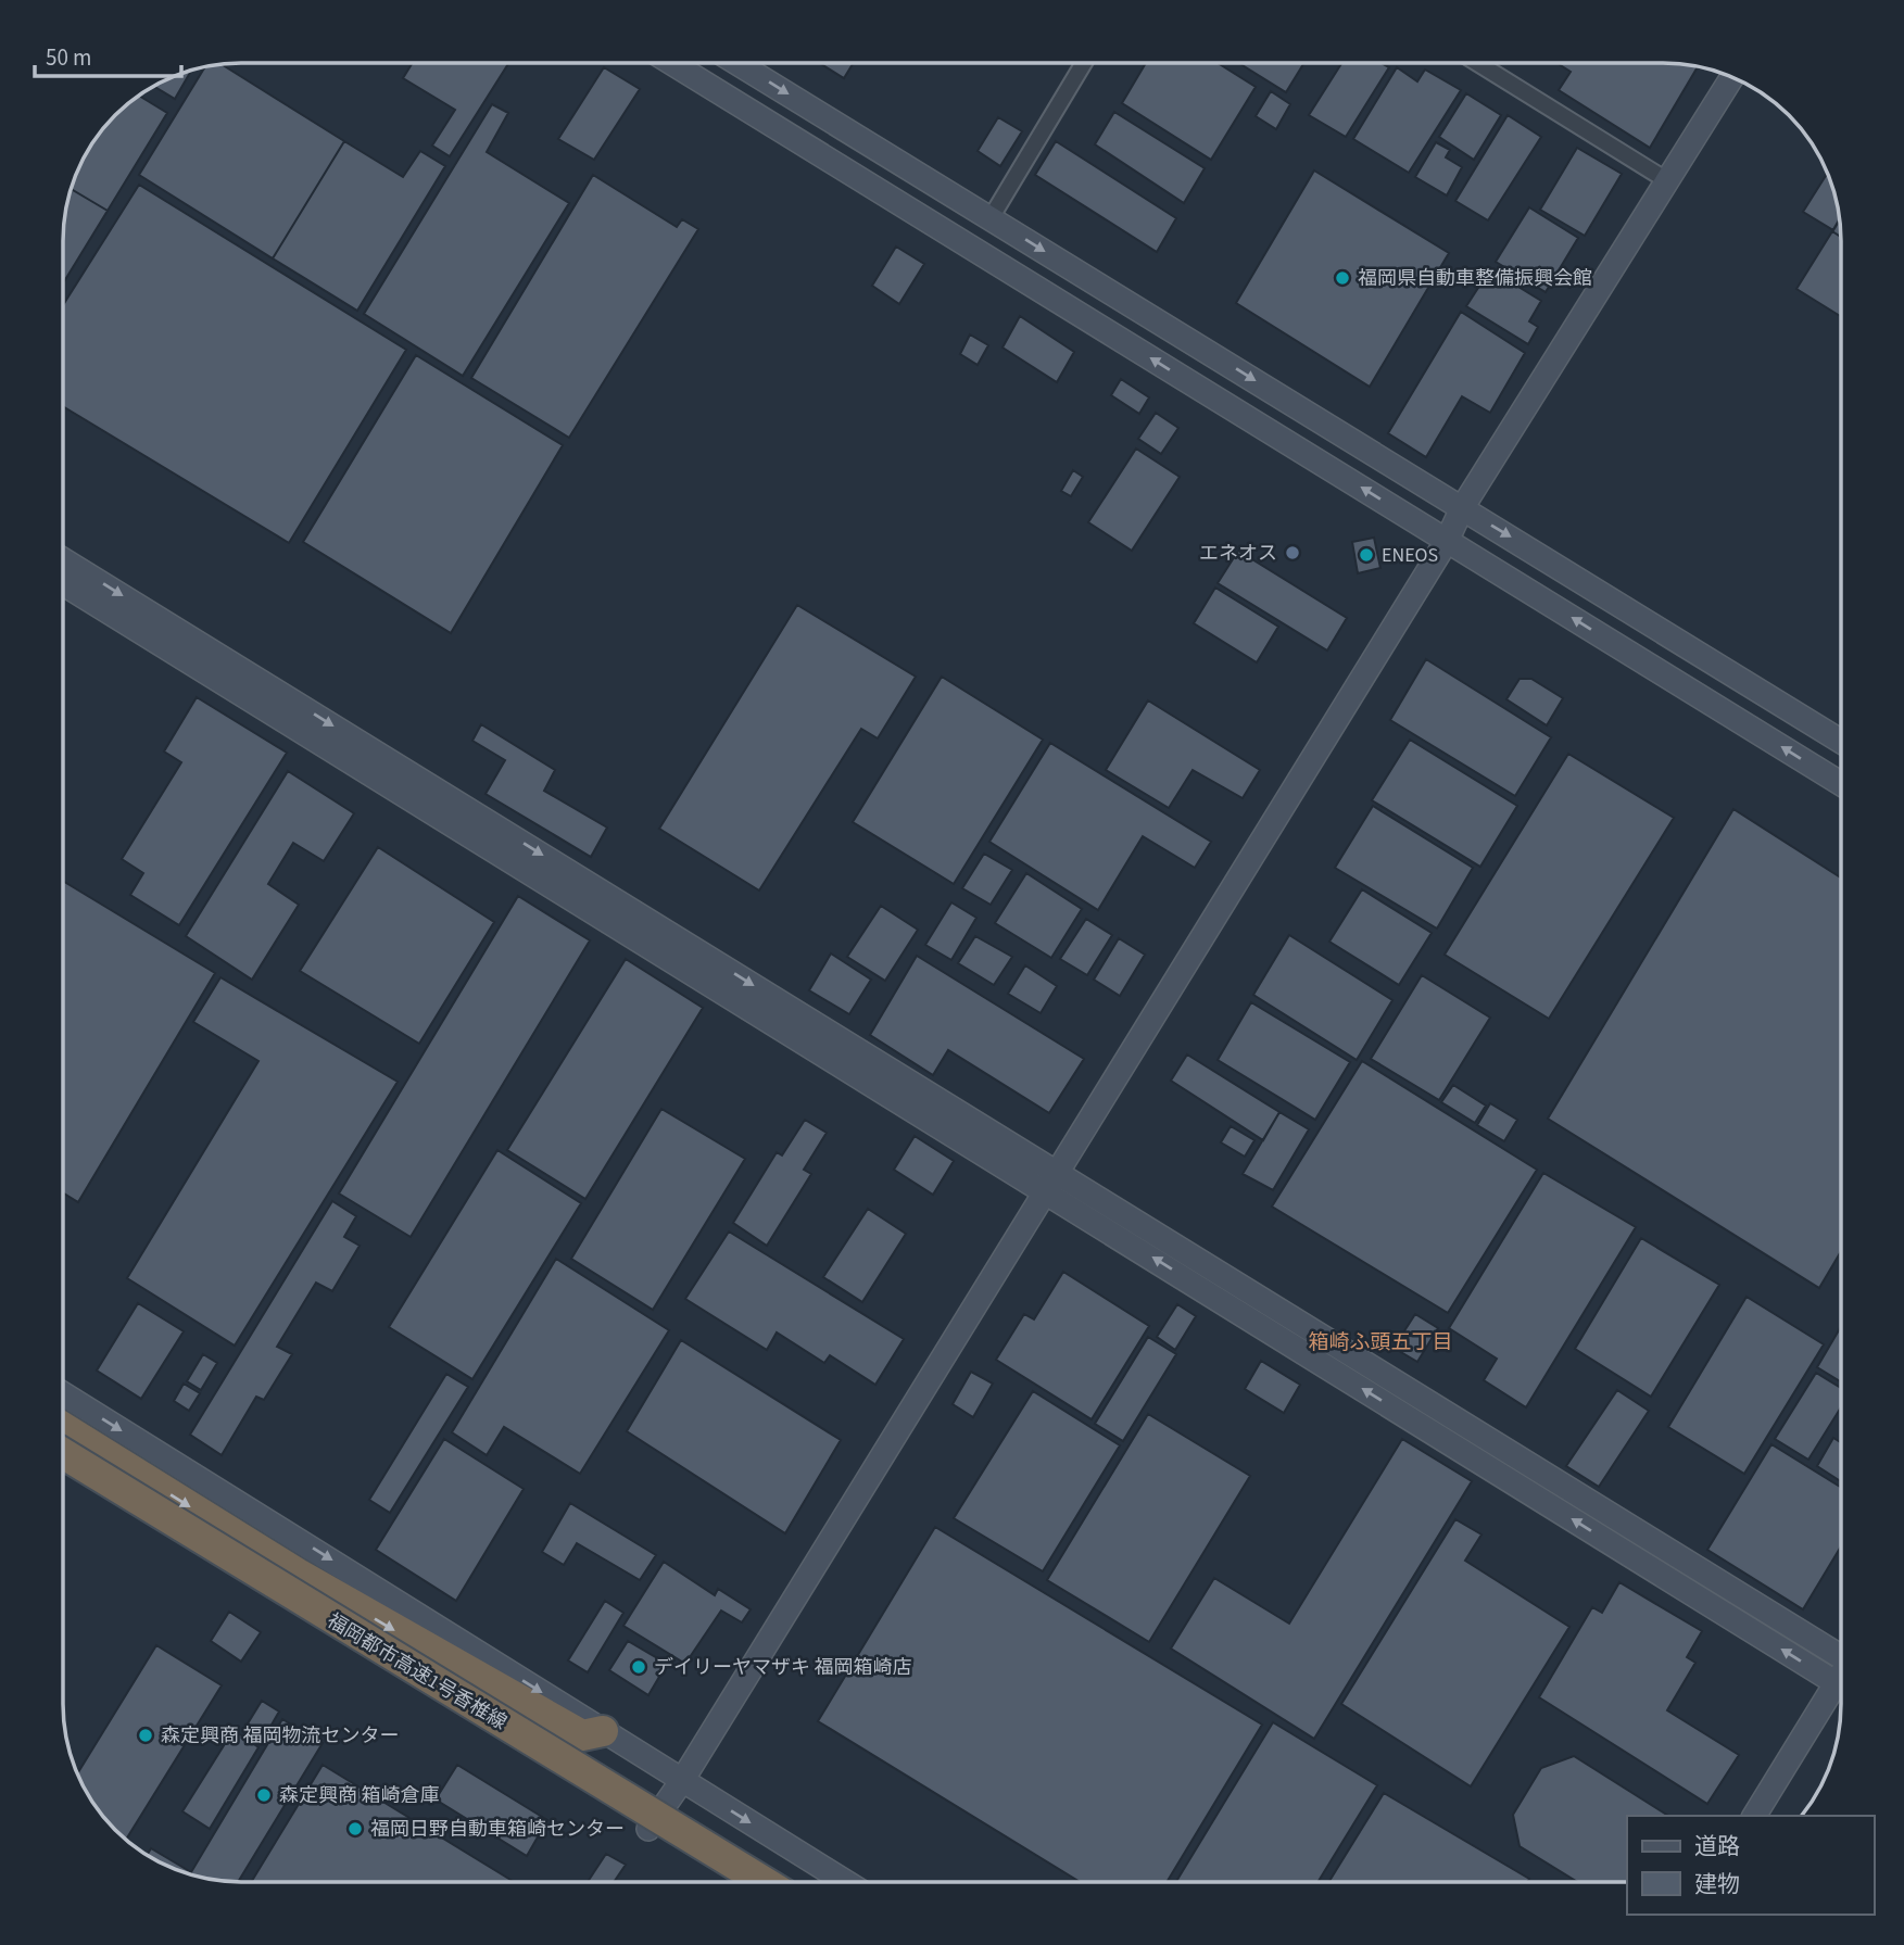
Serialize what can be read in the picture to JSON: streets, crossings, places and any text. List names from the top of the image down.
{
  "streets": {
    "highway": ["福岡都市高速1号香椎線"]
  },
  "districts": ["箱崎ふ頭五丁目"],
  "places": [
    "福岡県自動車整備振興会館",
    "エネオス",
    "ENEOS",
    "デイリーヤマザキ 福岡箱崎店",
    "森定興商 福岡物流センター",
    "森定興商 箱崎倉庫",
    "福岡日野自動車箱崎センター"
  ],
  "legend": ["道路", "建物"],
  "scale_bar": "50 m"
}
